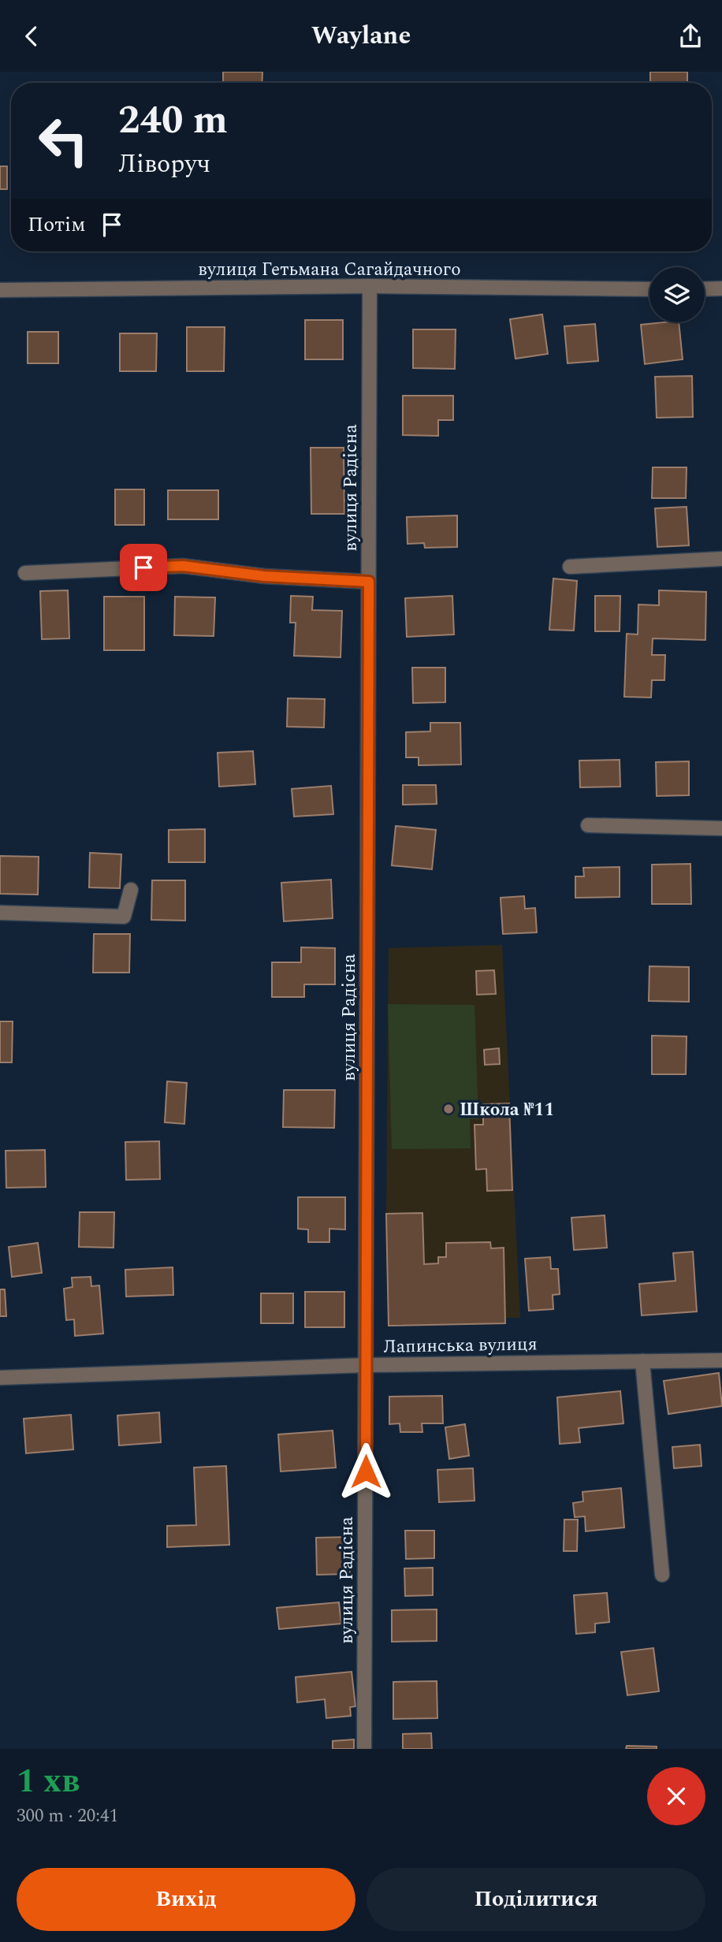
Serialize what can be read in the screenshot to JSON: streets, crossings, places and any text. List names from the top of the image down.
{
  "streets": {
    "street": ["вулиця Гетьмана Сагайдачного", "вулиця Радісна", "Лапинська вулиця"]
  },
  "crossings": [
    ["вулиця Гетьмана Сагайдачного", "вулиця Радісна"],
    ["вулиця Радісна", "Лапинська вулиця"]
  ],
  "places": ["Школа №11"],
  "page": {
    "header": "Waylane",
    "turn": ["240 m", "Ліворуч"],
    "then": "Потім",
    "heading": ["1 хв", "300 m · 20:41"],
    "buttons": ["Вихід", "Поділитися"]
  }
}
